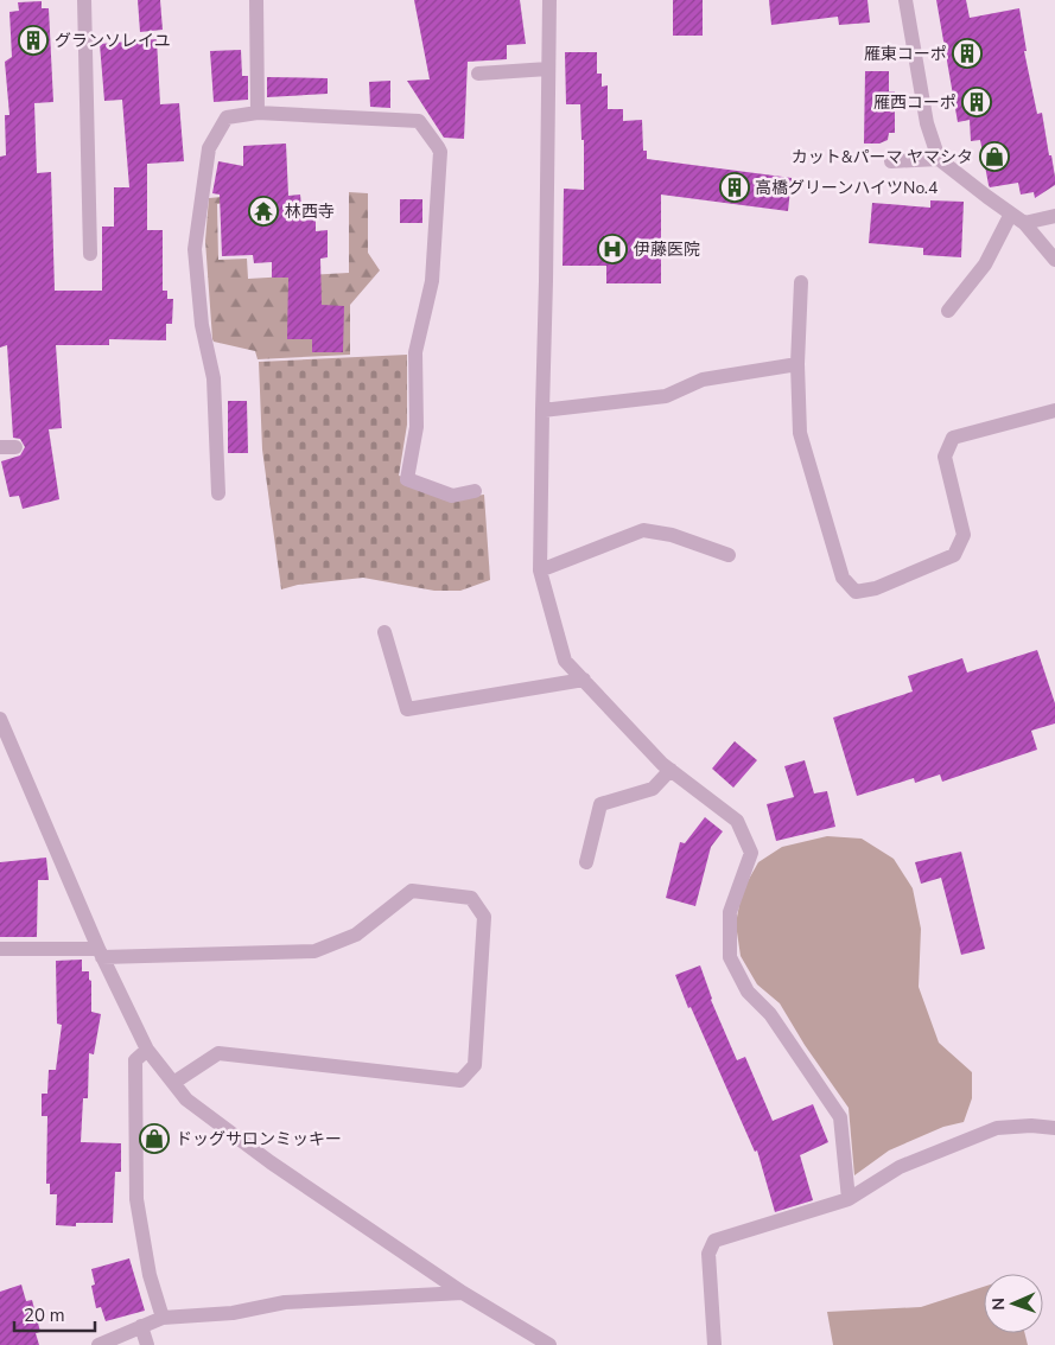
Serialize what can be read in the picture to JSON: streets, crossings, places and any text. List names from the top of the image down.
{
  "places": {
    "building": [
      "グランソレイユ",
      "雁東コーポ",
      "雁西コーポ",
      "高橋グリーンハイツNo.4"
    ],
    "shop": ["カット&パーマ ヤマシタ", "ドッグサロンミッキー"],
    "temple": ["林西寺"],
    "hospital": ["伊藤医院"]
  },
  "scale_bar": "20 m",
  "north": "left"
}
